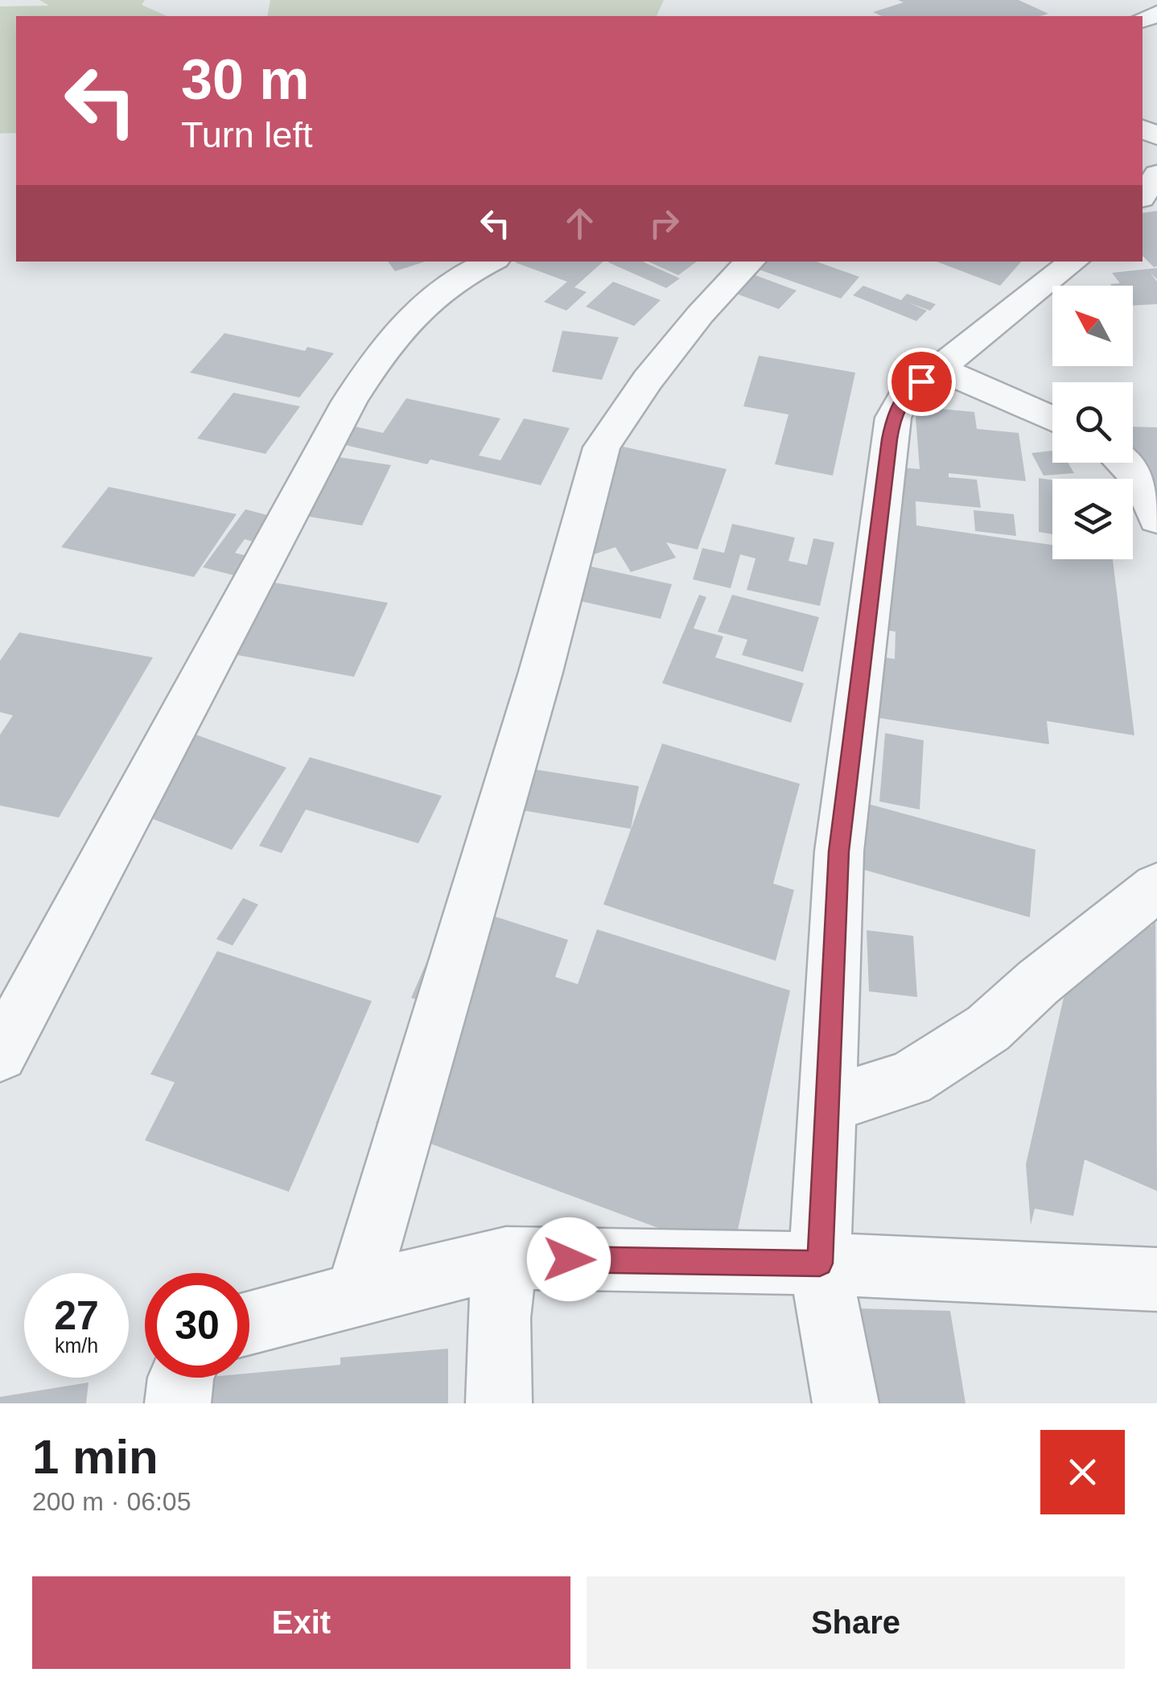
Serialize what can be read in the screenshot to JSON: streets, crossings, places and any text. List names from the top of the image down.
{
  "north": "top left",
  "page": {
    "turn": ["30 m", "Turn left"],
    "speed": "27 km/h",
    "limit": "30",
    "heading": ["1 min", "200 m · 06:05"],
    "buttons": ["Exit", "Share"]
  }
}
